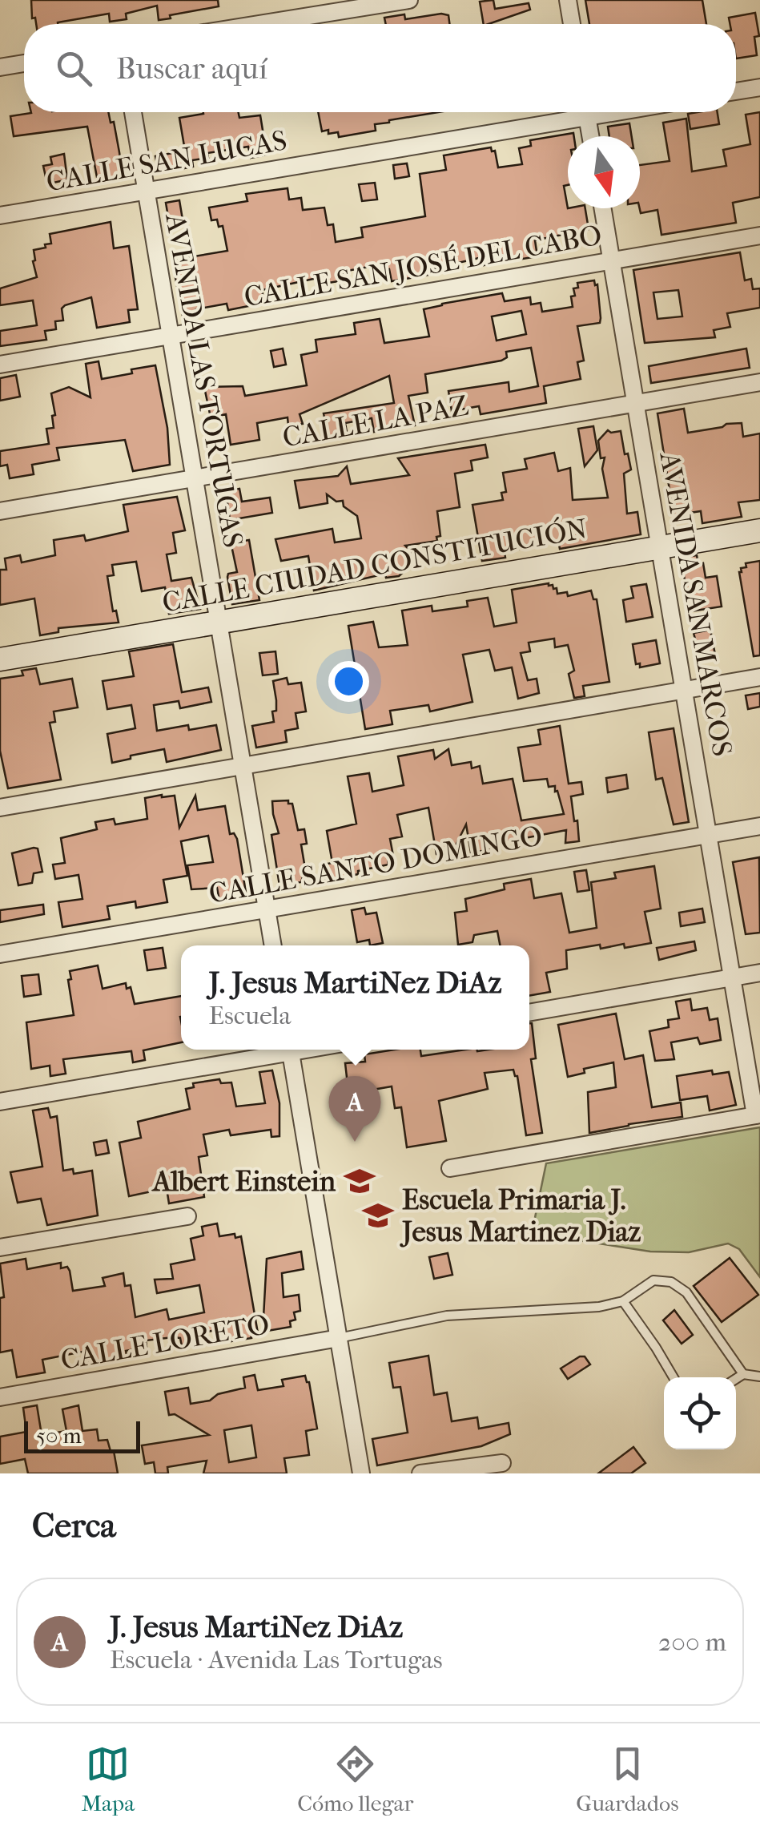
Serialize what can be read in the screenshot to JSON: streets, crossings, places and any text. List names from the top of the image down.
{
  "streets": {
    "street": [
      "CALLE SAN LUCAS",
      "CALLE SAN JOSÉ DEL CABO",
      "AVENIDA LAS TORTUGAS",
      "CALLE LA PAZ",
      "CALLE CIUDAD CONSTITUCIÓN",
      "AVENIDA SAN MARCOS",
      "CALLE SANTO DOMINGO",
      "CALLE LORETO"
    ]
  },
  "crossings": [
    ["CALLE SAN LUCAS", "AVENIDA LAS TORTUGAS"],
    ["CALLE SAN JOSÉ DEL CABO", "AVENIDA LAS TORTUGAS"],
    ["CALLE SAN JOSÉ DEL CABO", "AVENIDA SAN MARCOS"],
    ["AVENIDA LAS TORTUGAS", "CALLE LA PAZ"],
    ["AVENIDA LAS TORTUGAS", "CALLE CIUDAD CONSTITUCIÓN"],
    ["AVENIDA LAS TORTUGAS", "CALLE SANTO DOMINGO"],
    ["CALLE LA PAZ", "AVENIDA SAN MARCOS"],
    ["CALLE CIUDAD CONSTITUCIÓN", "AVENIDA SAN MARCOS"],
    ["AVENIDA SAN MARCOS", "CALLE SANTO DOMINGO"]
  ],
  "places": {
    "school or university": ["Albert Einstein", "Escuela Primaria J. Jesus Martinez Diaz"]
  },
  "scale_bar": "50 m",
  "north": "bottom",
  "page": {
    "search": "Buscar aquí",
    "popup": ["J. Jesus MartiNez DiAz", "Escuela"],
    "pins": "A",
    "scale": "50 m",
    "heading": "Cerca",
    "list": [
      {
        "mark": "A",
        "name": "J. Jesus MartiNez DiAz",
        "note": "Escuela · Avenida Las Tortugas",
        "value": "200 m"
      }
    ],
    "nav": ["Mapa", "Cómo llegar", "Guardados"]
  }
}
